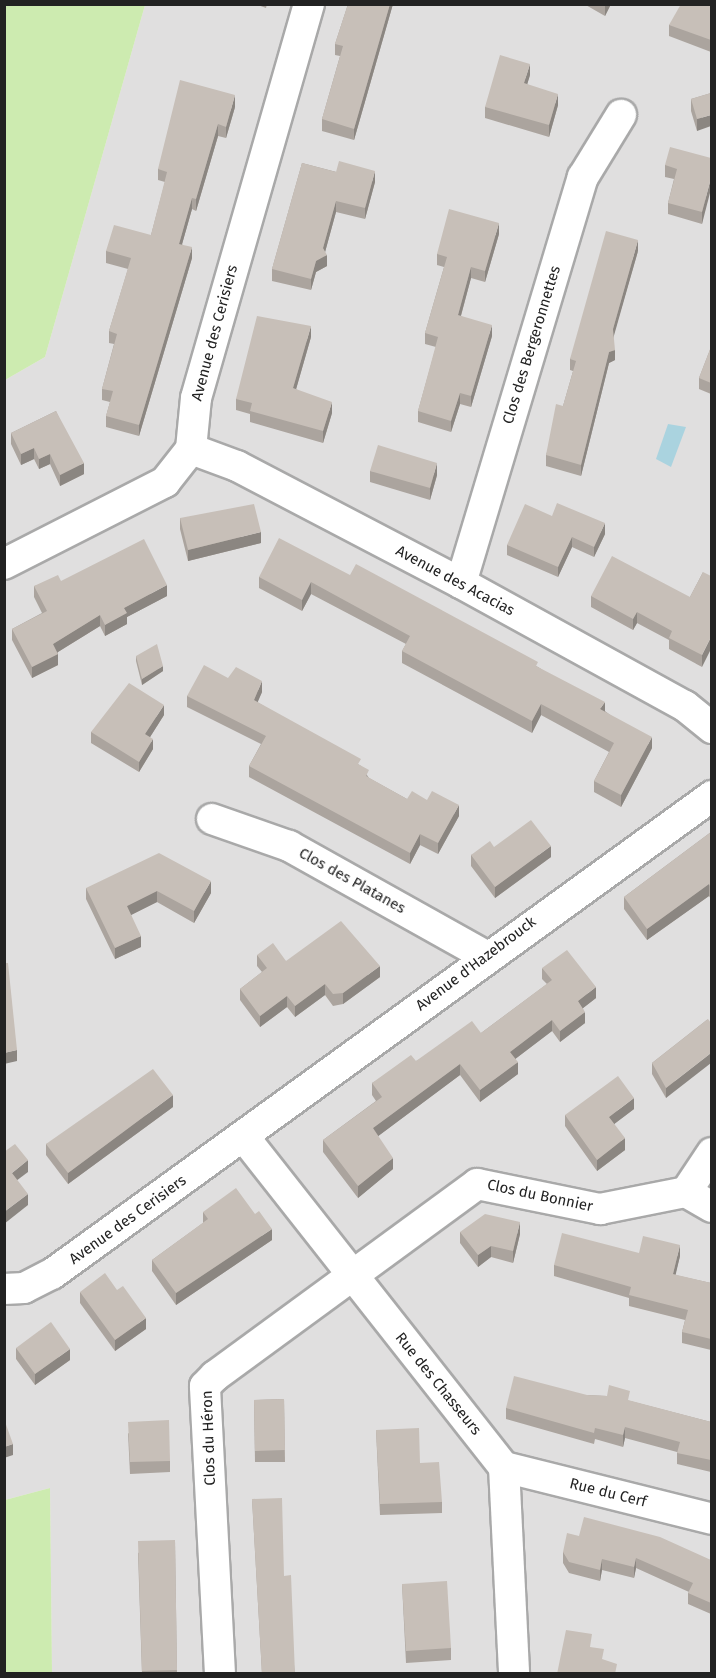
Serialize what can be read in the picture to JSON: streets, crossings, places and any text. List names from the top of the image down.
{
  "streets": {
    "street": [
      "Avenue des Cerisiers",
      "Clos des Bergeronnettes",
      "Avenue des Acacias",
      "Clos des Platanes",
      "Avenue d'Hazebrouck",
      "Clos du Bonnier",
      "Rue des Chasseurs",
      "Clos du Héron",
      "Rue du Cerf"
    ]
  },
  "crossings": [
    ["Avenue des Cerisiers", "Avenue des Acacias"],
    ["Avenue des Cerisiers", "Avenue d'Hazebrouck"],
    ["Avenue des Cerisiers", "Rue des Chasseurs"],
    ["Clos des Bergeronnettes", "Avenue des Acacias"],
    ["Clos des Platanes", "Avenue d'Hazebrouck"],
    ["Avenue d'Hazebrouck", "Rue des Chasseurs"],
    ["Clos du Bonnier", "Rue des Chasseurs"],
    ["Clos du Bonnier", "Clos du Héron"],
    ["Rue des Chasseurs", "Clos du Héron"],
    ["Rue des Chasseurs", "Rue du Cerf"]
  ]
}
